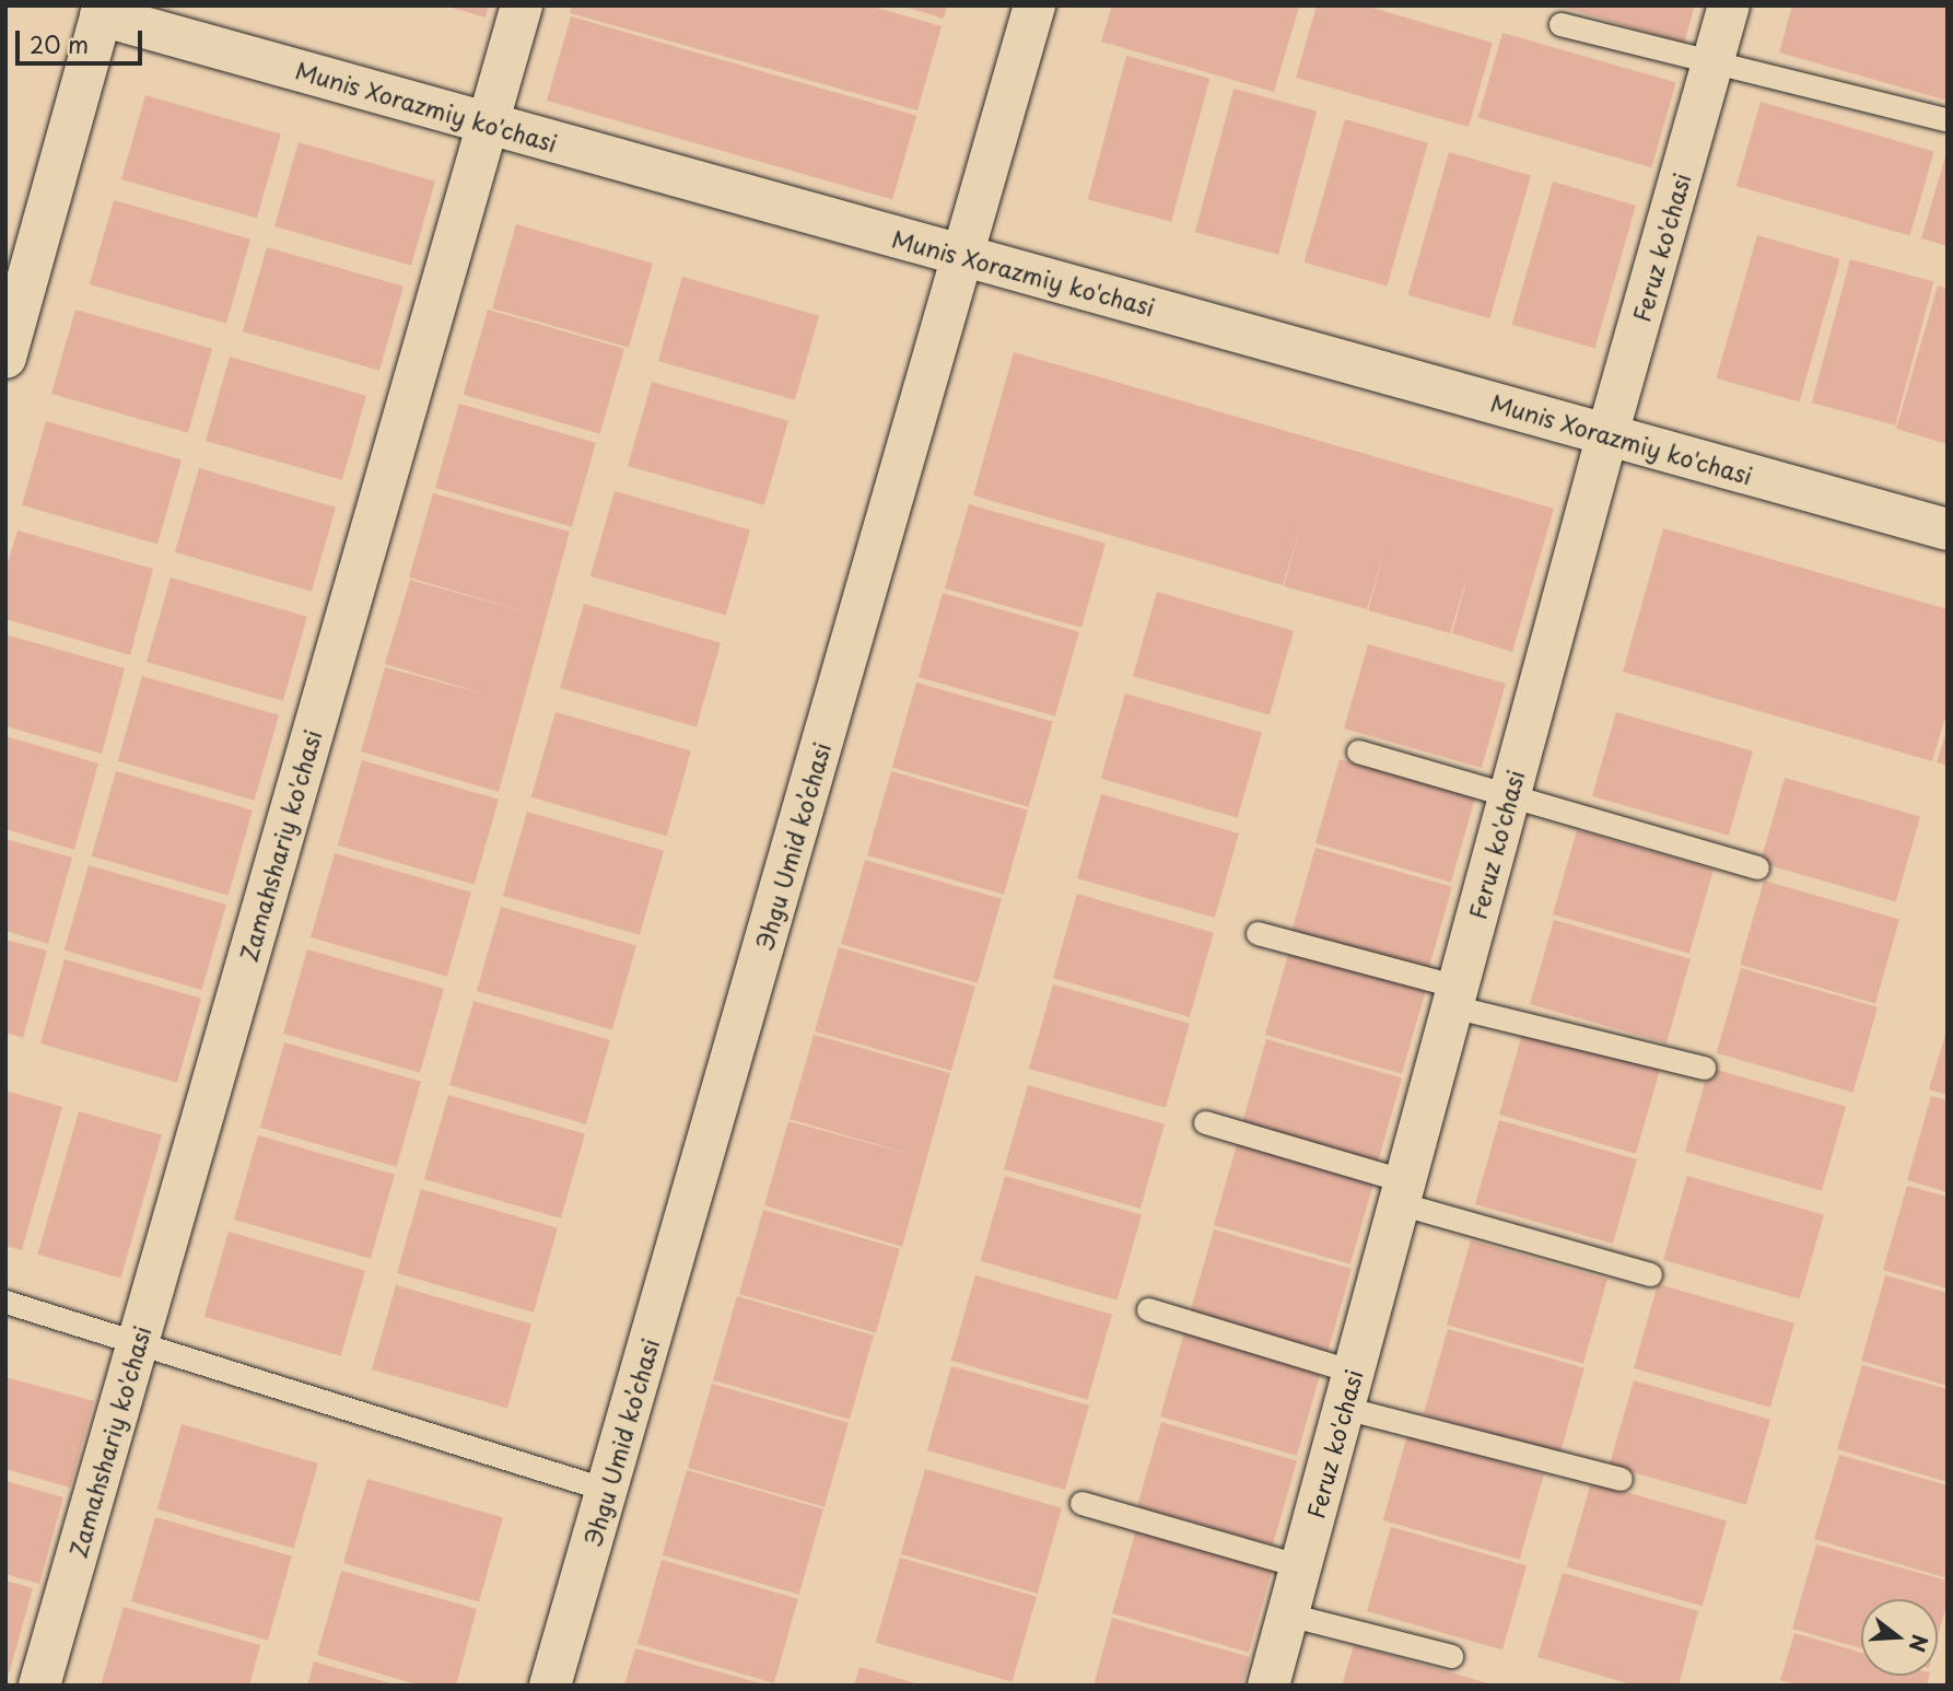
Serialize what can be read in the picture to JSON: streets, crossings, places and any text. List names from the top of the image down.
{
  "streets": {
    "street": [
      "Munis Xorazmiy ko'chasi",
      "Feruz ko'chasi",
      "Zamahshariy ko'chasi",
      "Эhgu Umid ko’chasi"
    ]
  },
  "crossings": [
    ["Munis Xorazmiy ko'chasi", "Feruz ko'chasi"],
    ["Munis Xorazmiy ko'chasi", "Zamahshariy ko'chasi"],
    ["Munis Xorazmiy ko'chasi", "Эhgu Umid ko’chasi"]
  ],
  "scale_bar": "20 m",
  "north": "right"
}
